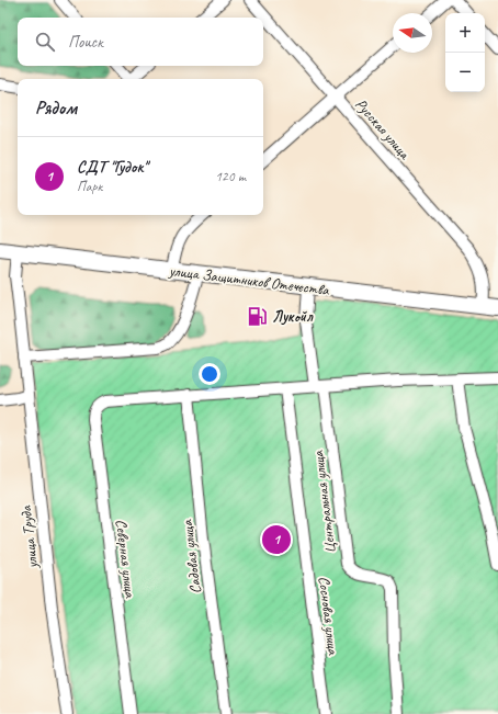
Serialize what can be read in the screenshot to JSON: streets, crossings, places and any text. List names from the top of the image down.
{
  "streets": {
    "main road": ["улица Защитников Отечества"],
    "street": [
      "Русская улица",
      "Центральная улица",
      "улица Труда",
      "Садовая улица",
      "Северная улица",
      "Сосновая улица"
    ]
  },
  "crossings": [
    ["Русская улица", "улица Защитников Отечества"],
    ["улица Защитников Отечества", "Центральная улица"],
    ["улица Защитников Отечества", "улица Труда"],
    ["Садовая улица", "Северная улица"]
  ],
  "places": {
    "fuel station": ["Лукойл"]
  },
  "north": "left",
  "page": {
    "map_buttons": ["+", "−"],
    "search": "Поиск",
    "heading": "Рядом",
    "list": [
      {
        "mark": "1",
        "name": "СДТ \"Гудок\"",
        "note": "Парк",
        "value": "120 m"
      }
    ],
    "pins": "1"
  }
}
